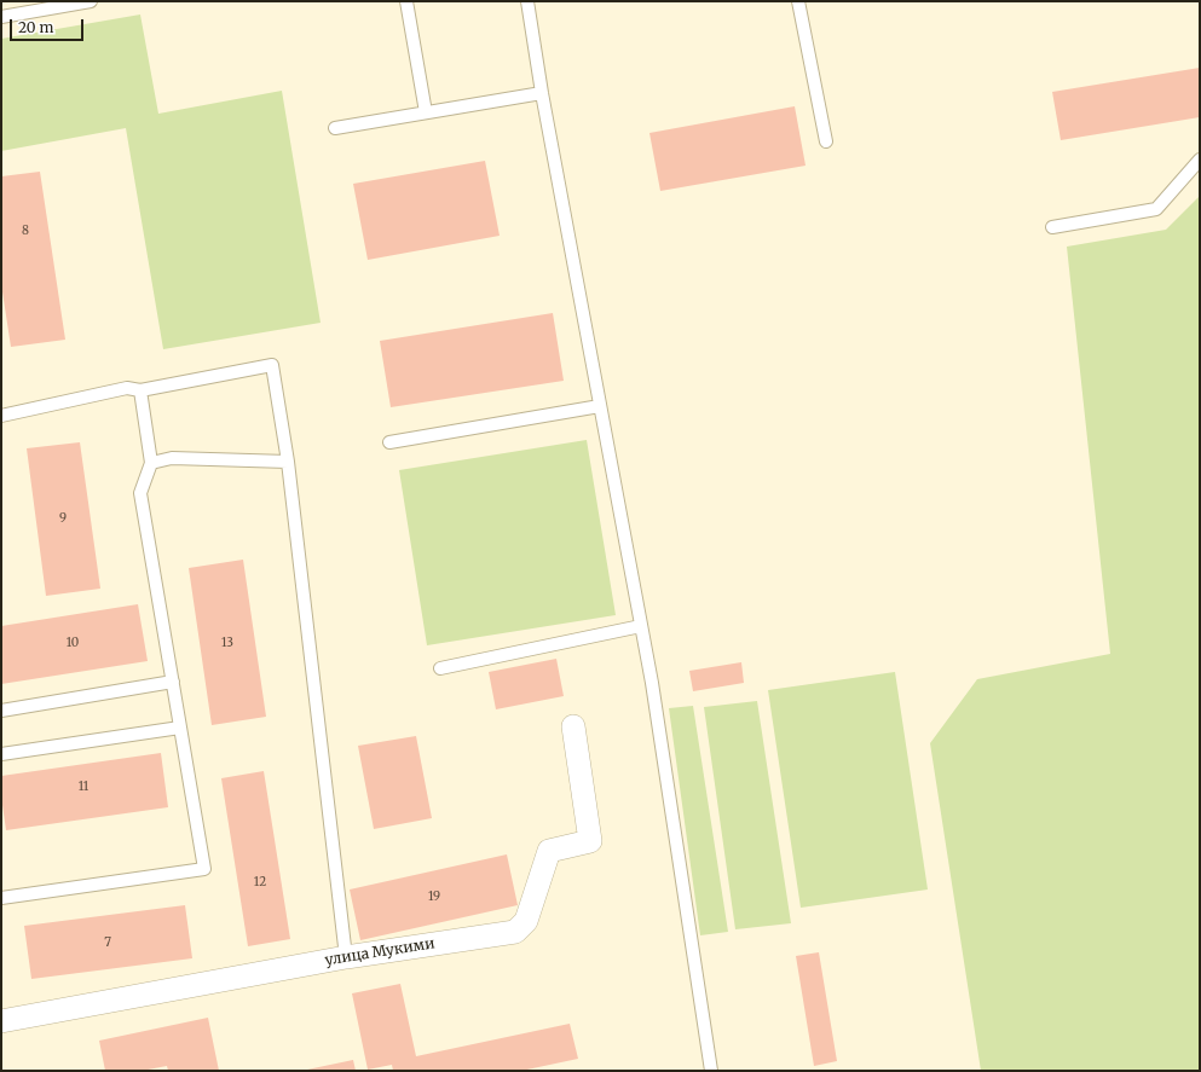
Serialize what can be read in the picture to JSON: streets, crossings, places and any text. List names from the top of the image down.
{
  "streets": {
    "street": ["улица Мукими"]
  },
  "house_numbers": [
    "8",
    "9",
    "10",
    "13",
    "11",
    "12",
    "19",
    "7"
  ],
  "scale_bar": "20 m"
}
